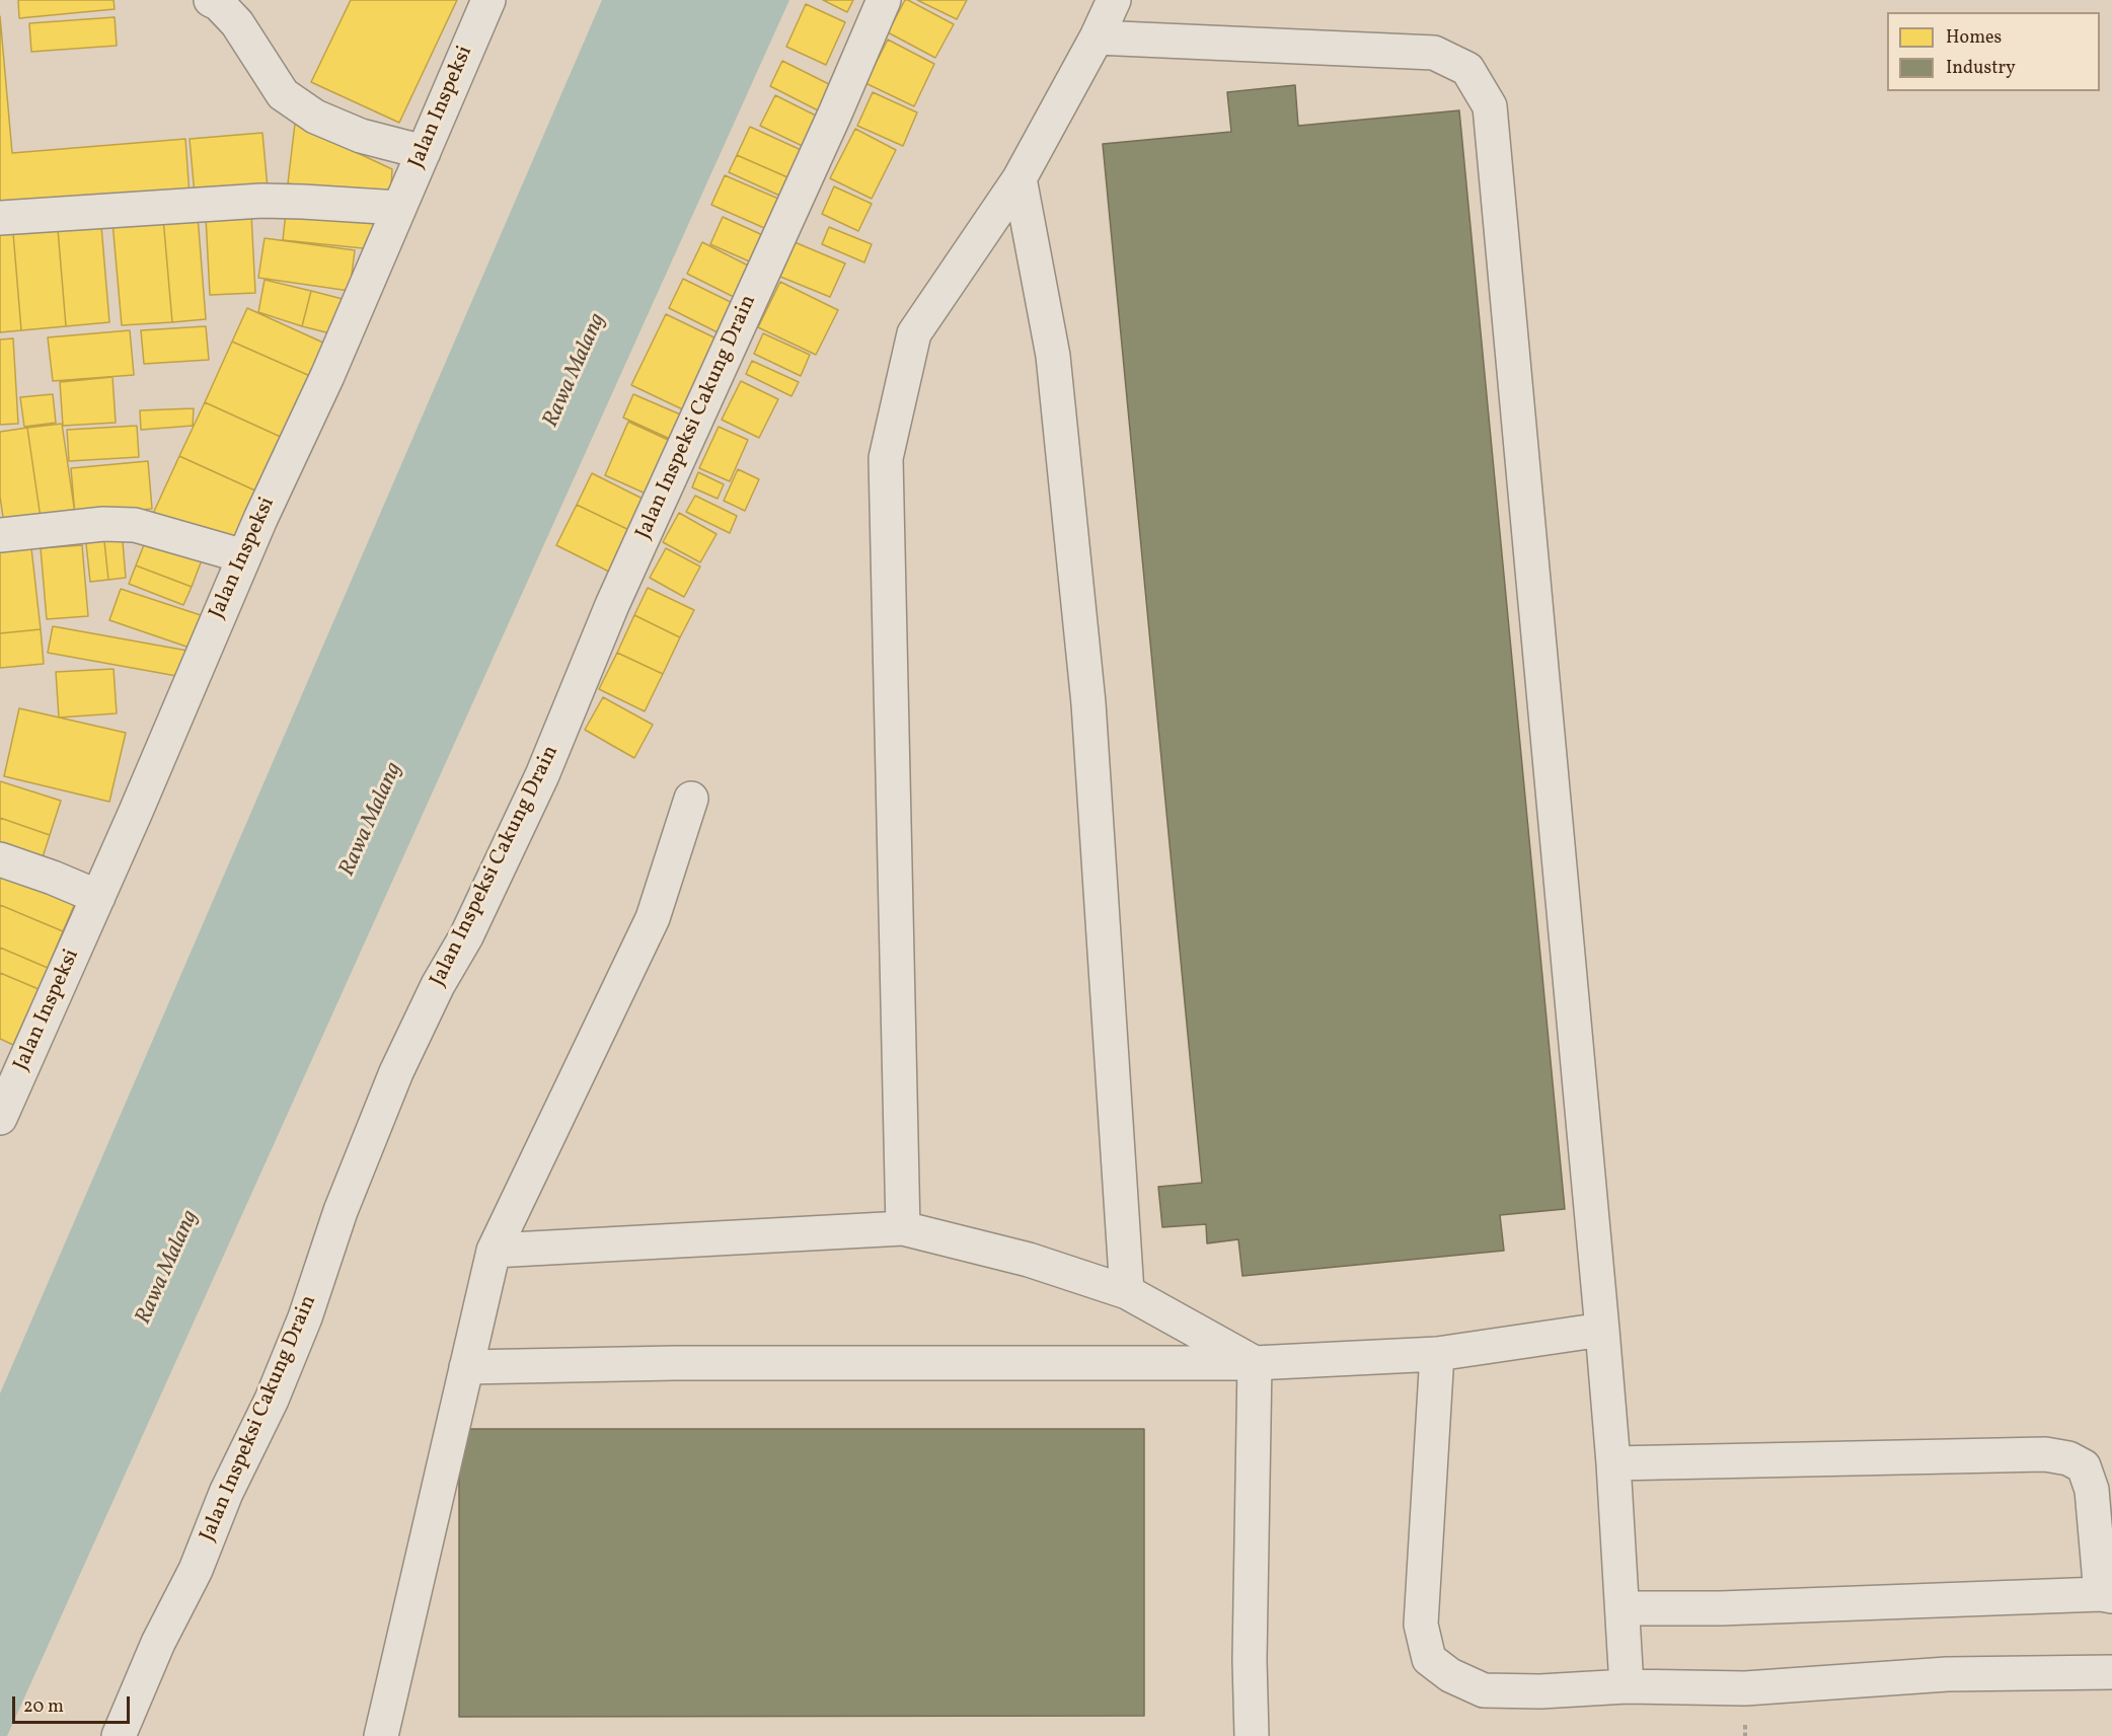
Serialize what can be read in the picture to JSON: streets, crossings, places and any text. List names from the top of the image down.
{
  "streets": {
    "street": ["Jalan Inspeksi", "Jalan Inspeksi Cakung Drain"]
  },
  "water": ["Rawa Malang"],
  "legend": ["Homes", "Industry"],
  "scale_bar": "20 m"
}
